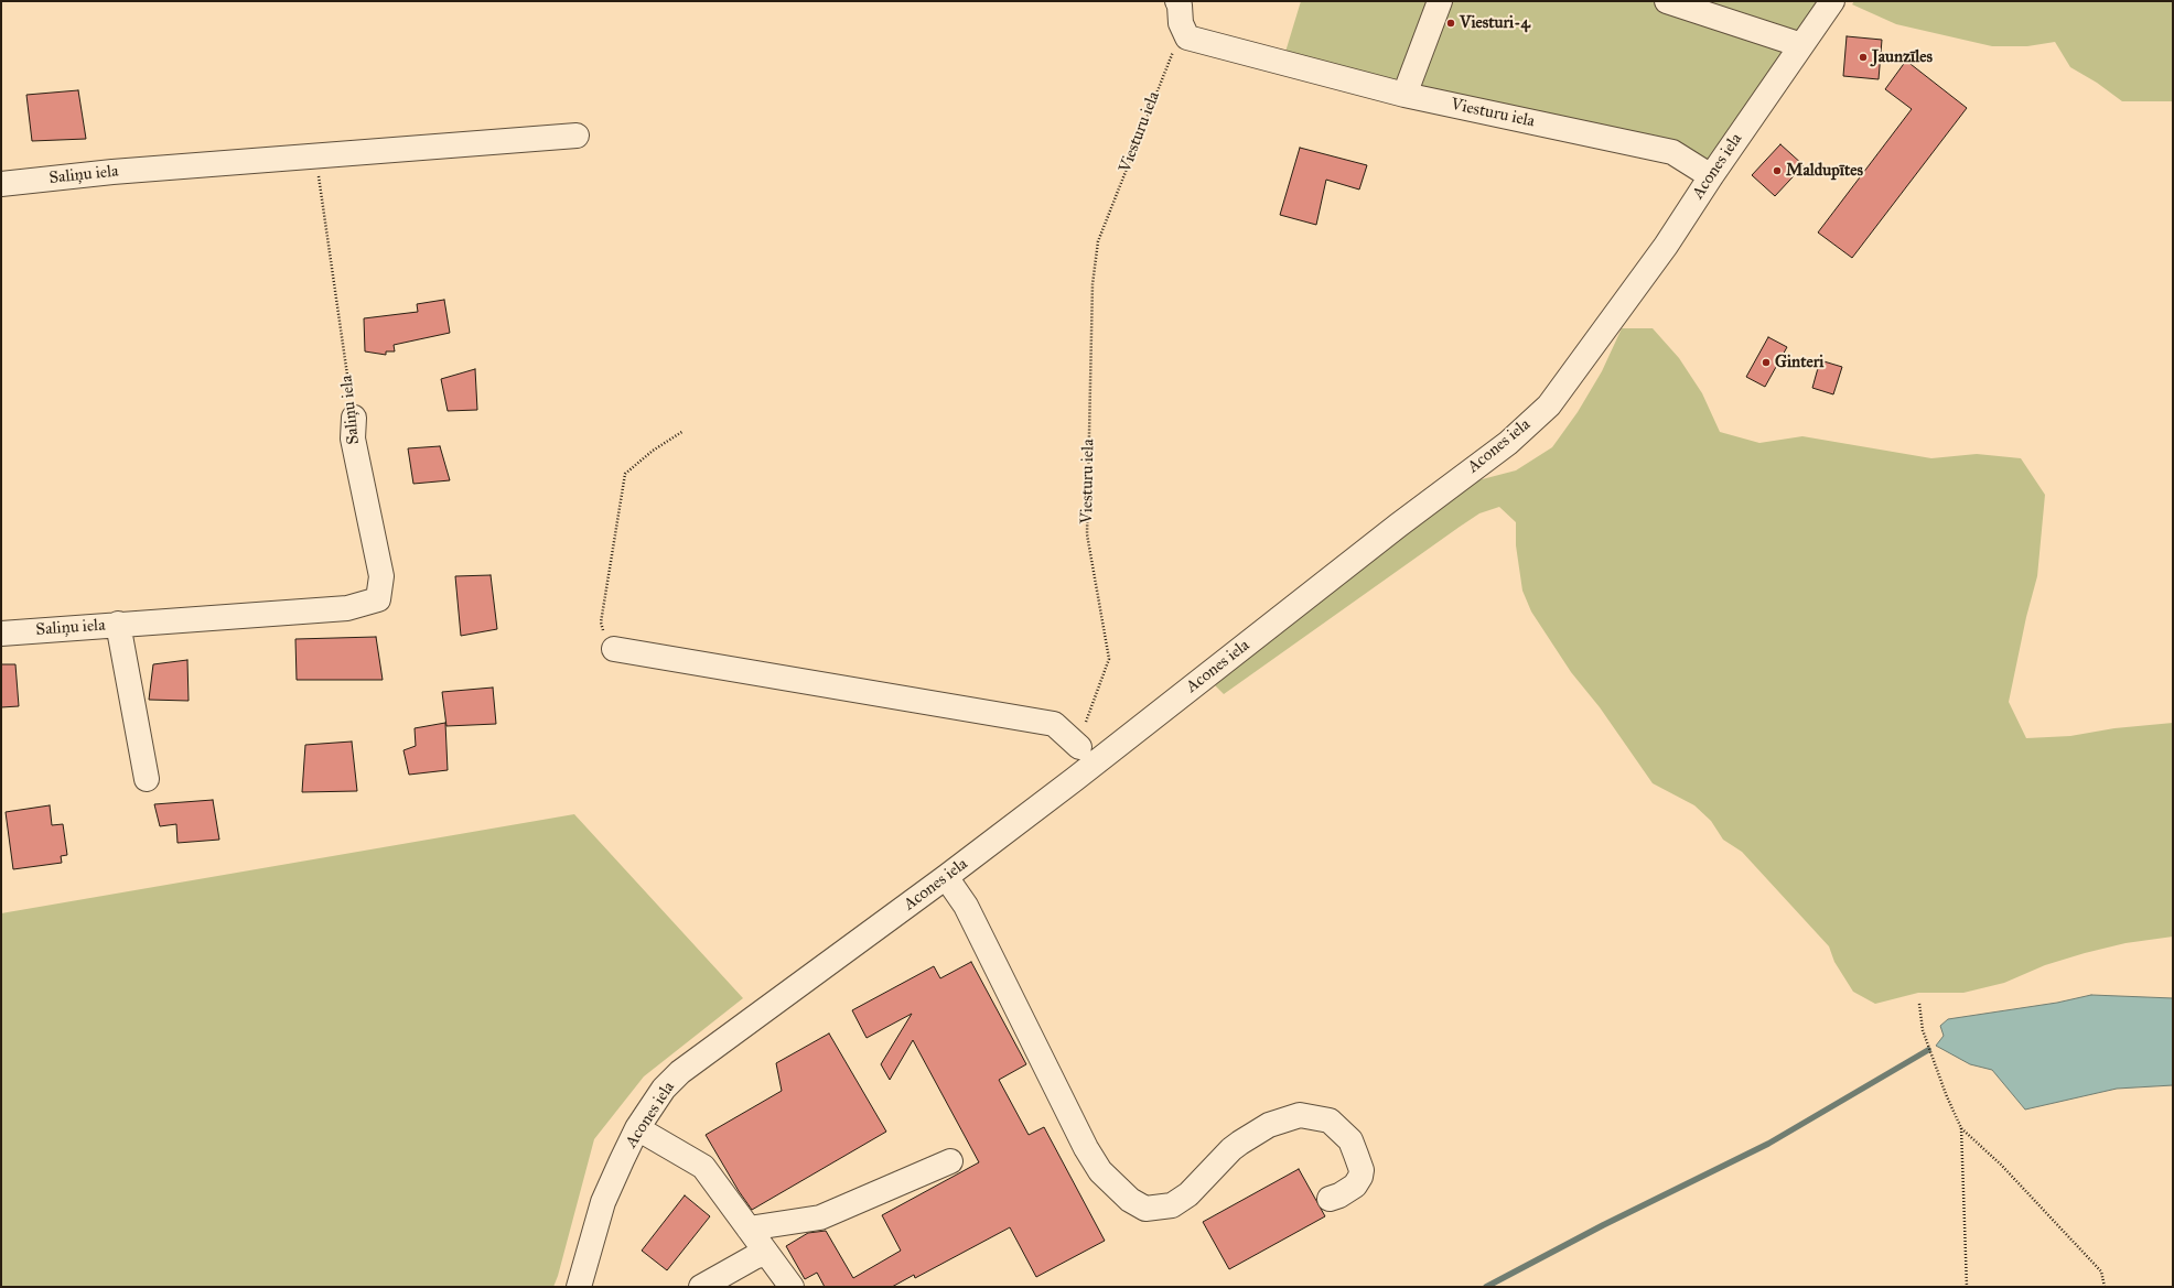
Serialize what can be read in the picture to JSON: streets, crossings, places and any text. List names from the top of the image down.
{
  "streets": {
    "street": ["Viesturu iela", "Acones iela", "Saliņu iela"]
  },
  "crossings": [
    ["Viesturu iela", "Acones iela"]
  ],
  "places": [
    "Viesturi-4",
    "Jaunzīles",
    "Maldupītes",
    "Ginteri"
  ]
}
